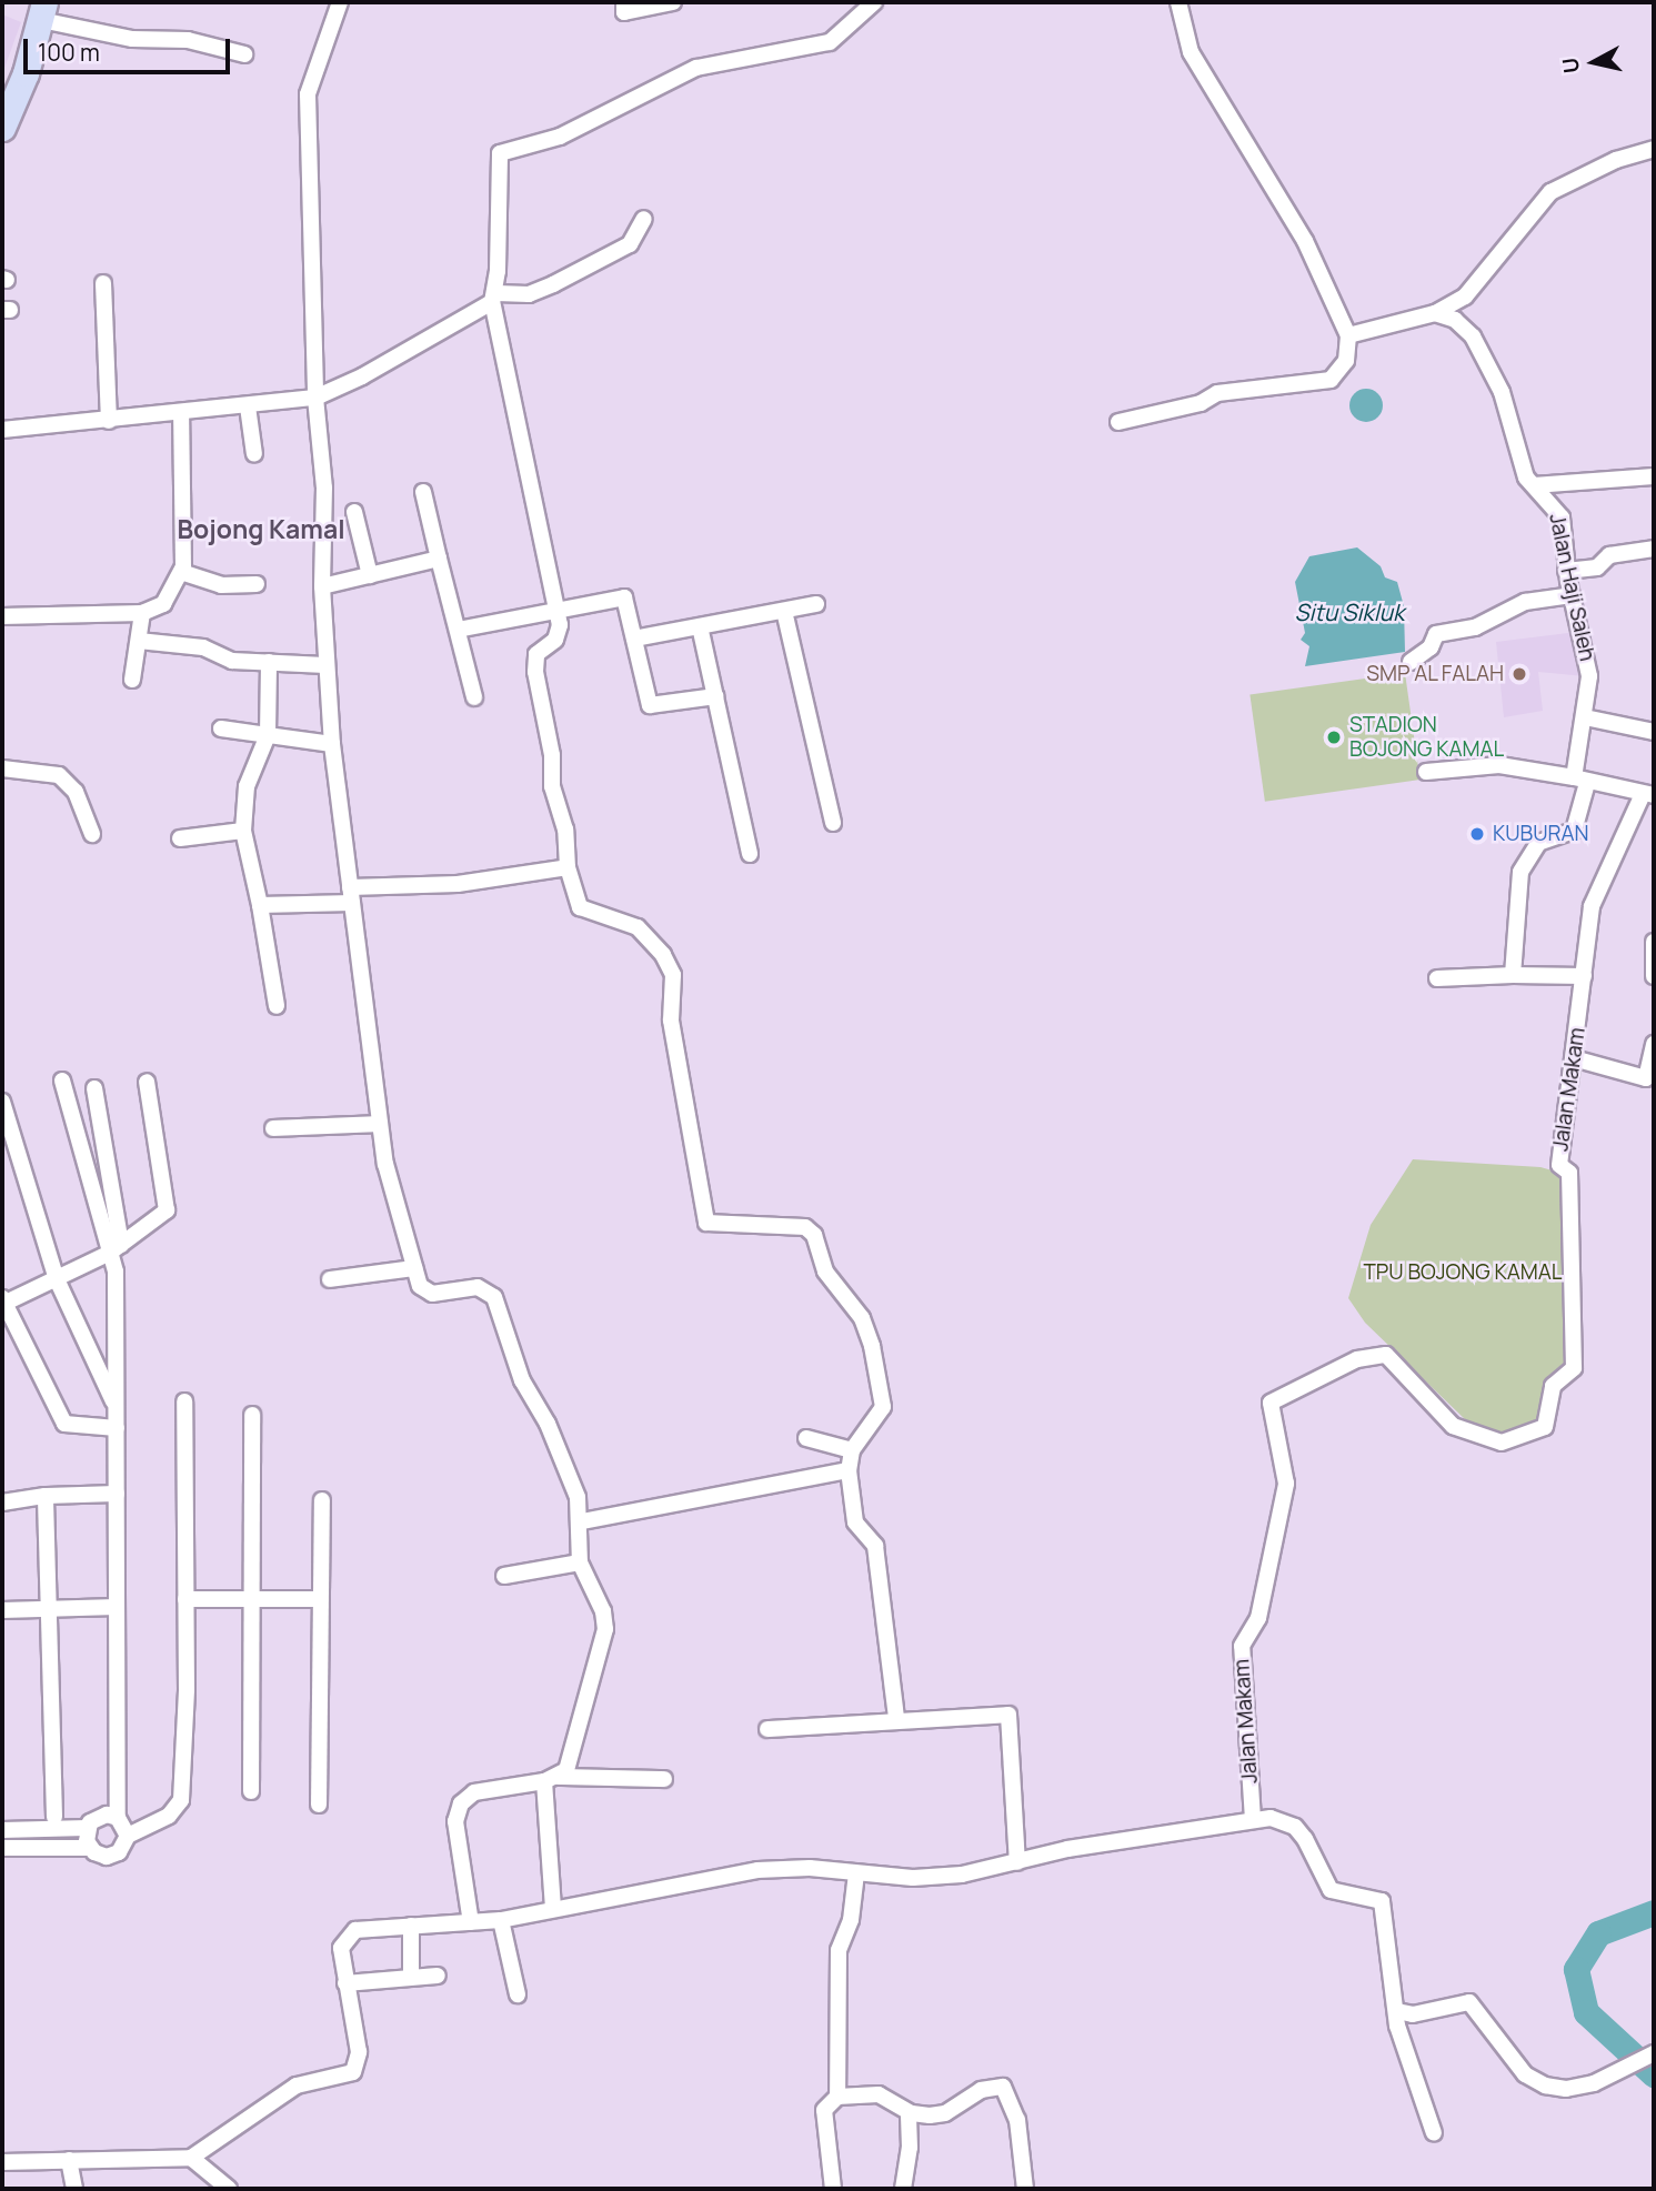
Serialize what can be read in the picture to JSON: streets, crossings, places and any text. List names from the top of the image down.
{
  "streets": {
    "street": ["Jalan Haji Saleh", "Jalan Makam"]
  },
  "districts": ["Bojong Kamal"],
  "water": ["Situ Sikluk"],
  "parks": ["TPU BOJONG KAMAL"],
  "places": ["SMP AL FALAH", "STADION BOJONG KAMAL", "KUBURAN"],
  "scale_bar": "100 m",
  "north": "left"
}
